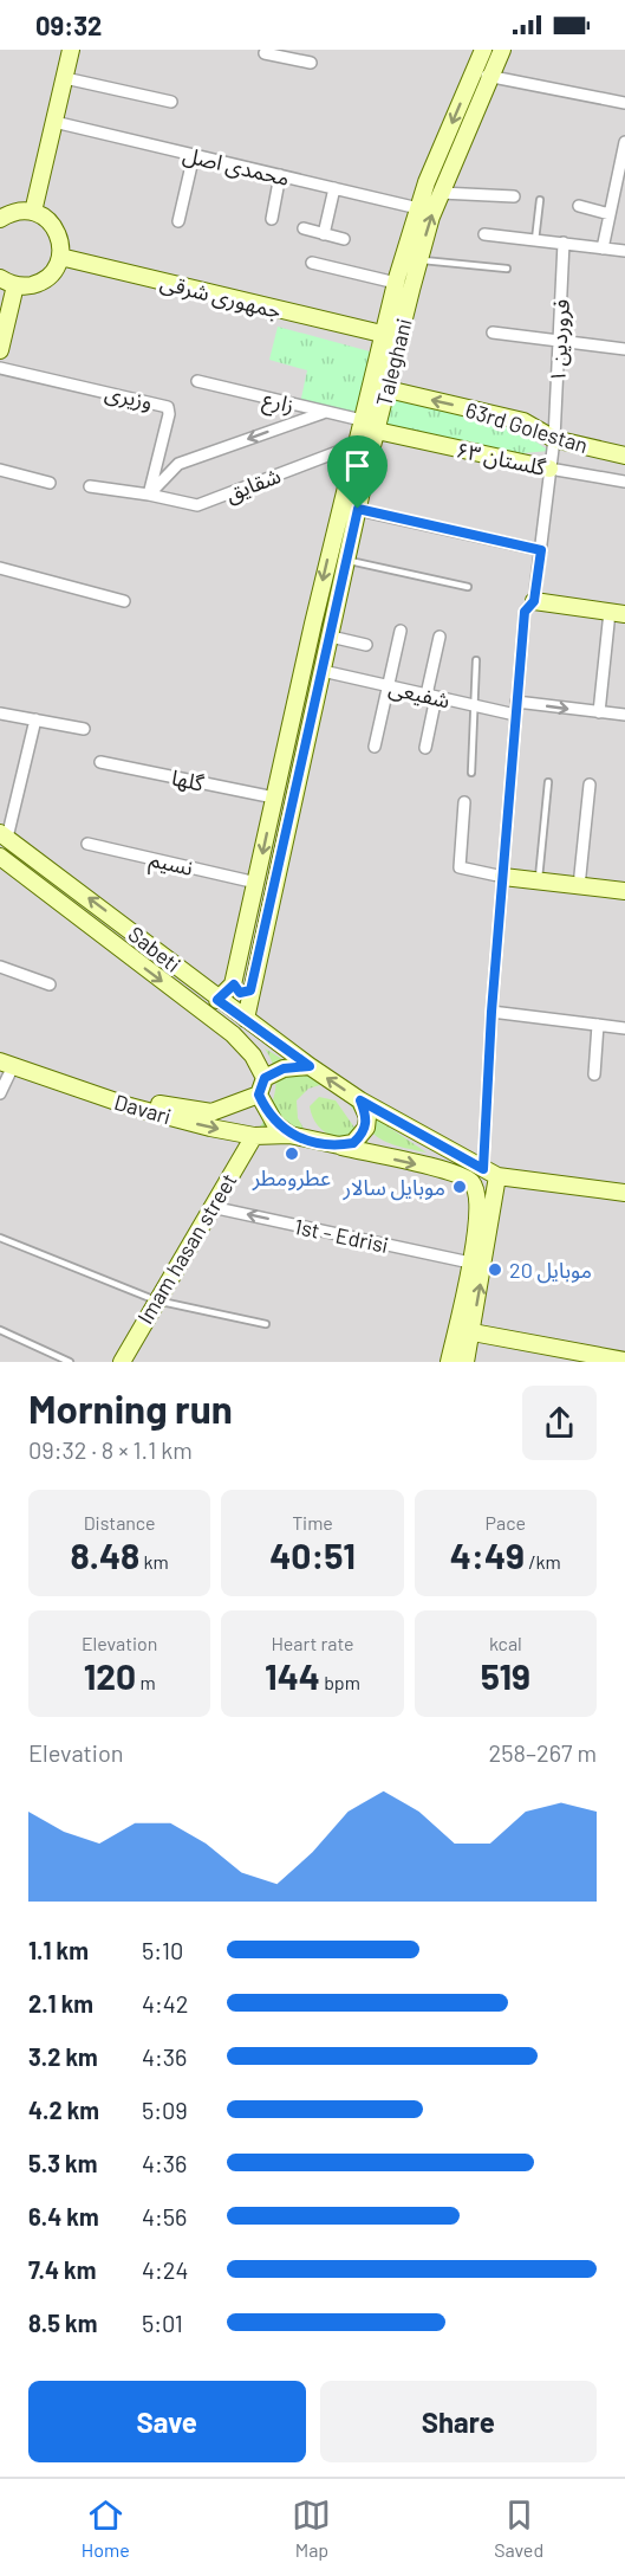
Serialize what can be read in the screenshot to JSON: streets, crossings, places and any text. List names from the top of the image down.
{
  "streets": {
    "main road": [
      "جمهوری شرقی",
      "Taleghani",
      "63rd Golestan",
      "گلستان ۶۳",
      "Sabeti",
      "Davari",
      "Imam hasan street"
    ],
    "street": [
      "محمدی اصل",
      "فروردین ۱",
      "وزیری",
      "زارع",
      "شقایق",
      "شفیعی",
      "گلها",
      "نسیم",
      "1st - Edrisi"
    ]
  },
  "crossings": [
    ["محمدی اصل", "Taleghani"],
    ["جمهوری شرقی", "Taleghani"],
    ["فروردین ۱", "63rd Golestan"],
    ["فروردین ۱", "گلستان ۶۳"],
    ["فروردین ۱", "شفیعی"],
    ["Taleghani", "زارع"],
    ["Taleghani", "63rd Golestan"],
    ["Taleghani", "گلستان ۶۳"],
    ["Taleghani", "شقایق"],
    ["Taleghani", "شفیعی"],
    ["Taleghani", "گلها"],
    ["Taleghani", "نسیم"],
    ["Taleghani", "Sabeti"],
    ["وزیری", "شقایق"],
    ["زارع", "شقایق"],
    ["Sabeti", "Davari"],
    ["Davari", "Imam hasan street"],
    ["1st - Edrisi", "Imam hasan street"]
  ],
  "one_way": ["63rd Golestan", "1st - Edrisi"],
  "places": ["عطرومطر", "موبایل سالار", "موبایل 20"],
  "page": {
    "status": "09:32",
    "heading": ["Morning run", "09:32 · 8 × 1.1 km"],
    "stats": [
      ["Distance", "8.48 km"],
      ["Time", "40:51"],
      ["Pace", "4:49 /km"],
      ["Elevation", "120 m"],
      ["Heart rate", "144 bpm"],
      ["kcal", "519"]
    ],
    "chart": ["Elevation", "258–267 m"],
    "list": [
      {
        "name": "1.1 km",
        "note": "5:10"
      },
      {
        "name": "2.1 km",
        "note": "4:42"
      },
      {
        "name": "3.2 km",
        "note": "4:36"
      },
      {
        "name": "4.2 km",
        "note": "5:09"
      },
      {
        "name": "5.3 km",
        "note": "4:36"
      },
      {
        "name": "6.4 km",
        "note": "4:56"
      },
      {
        "name": "7.4 km",
        "note": "4:24"
      },
      {
        "name": "8.5 km",
        "note": "5:01"
      }
    ],
    "buttons": ["Save", "Share"],
    "tabs": ["Home", "Map", "Saved"]
  }
}
